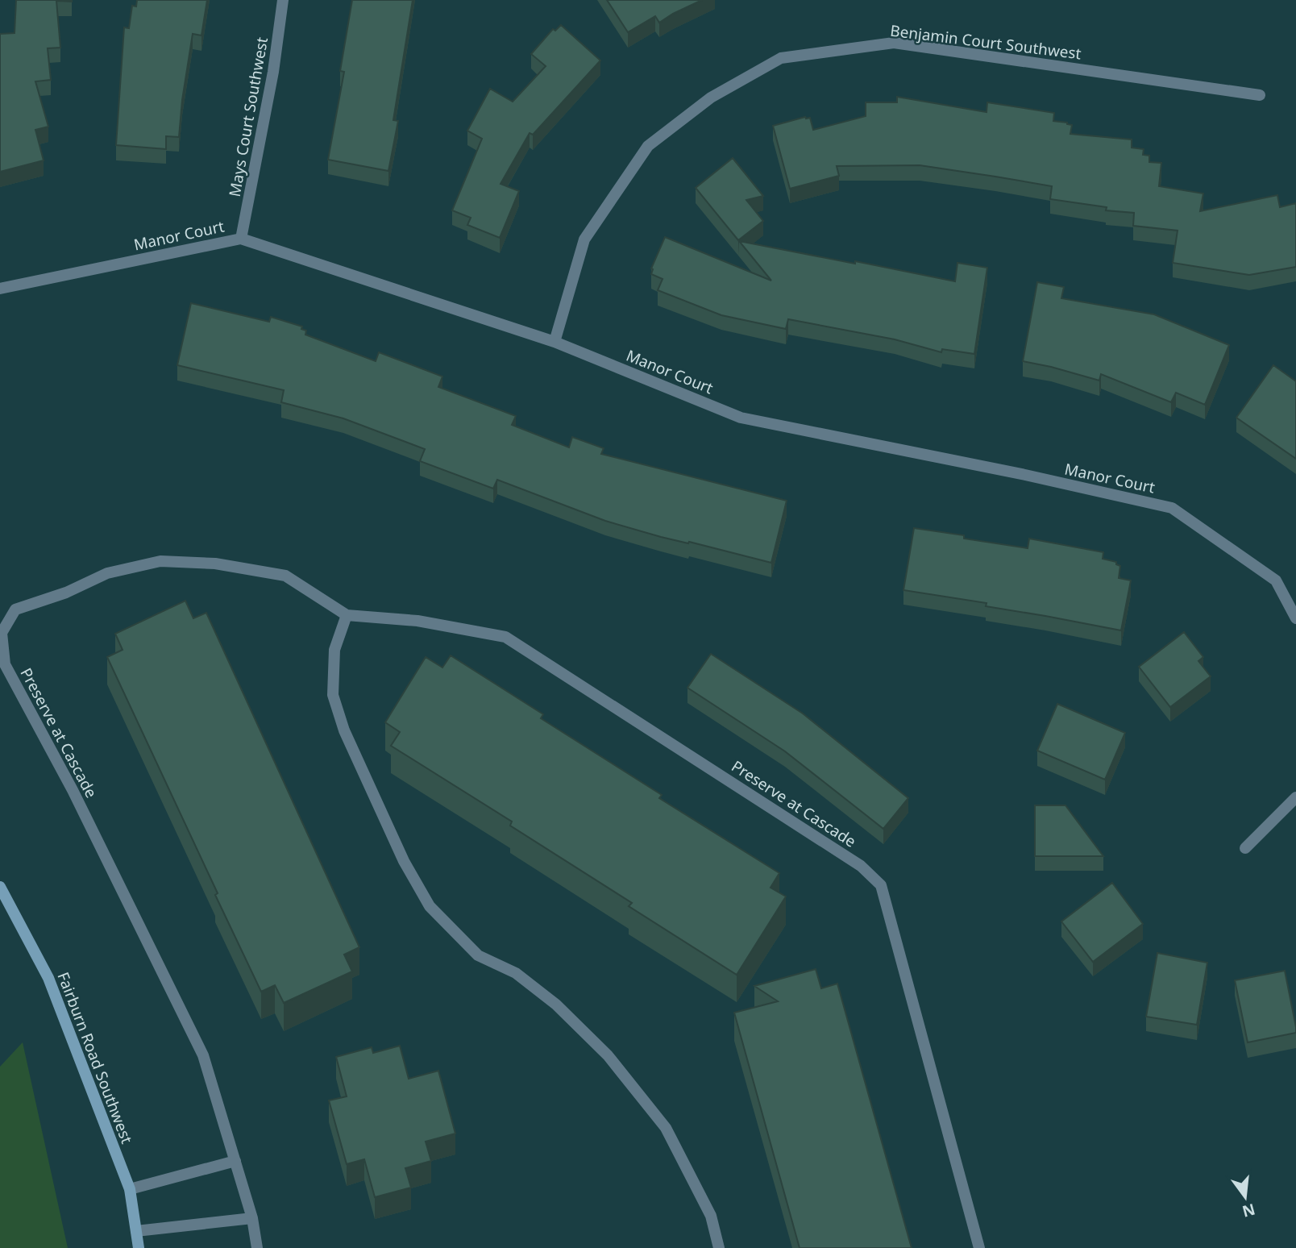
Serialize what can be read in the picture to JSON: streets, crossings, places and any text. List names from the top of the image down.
{
  "streets": {
    "street": [
      "Benjamin Court Southwest",
      "Mays Court Southwest",
      "Manor Court",
      "Preserve at Cascade",
      "Fairburn Road Southwest"
    ]
  },
  "crossings": [
    ["Benjamin Court Southwest", "Manor Court"],
    ["Mays Court Southwest", "Manor Court"]
  ],
  "north": "bottom"
}
